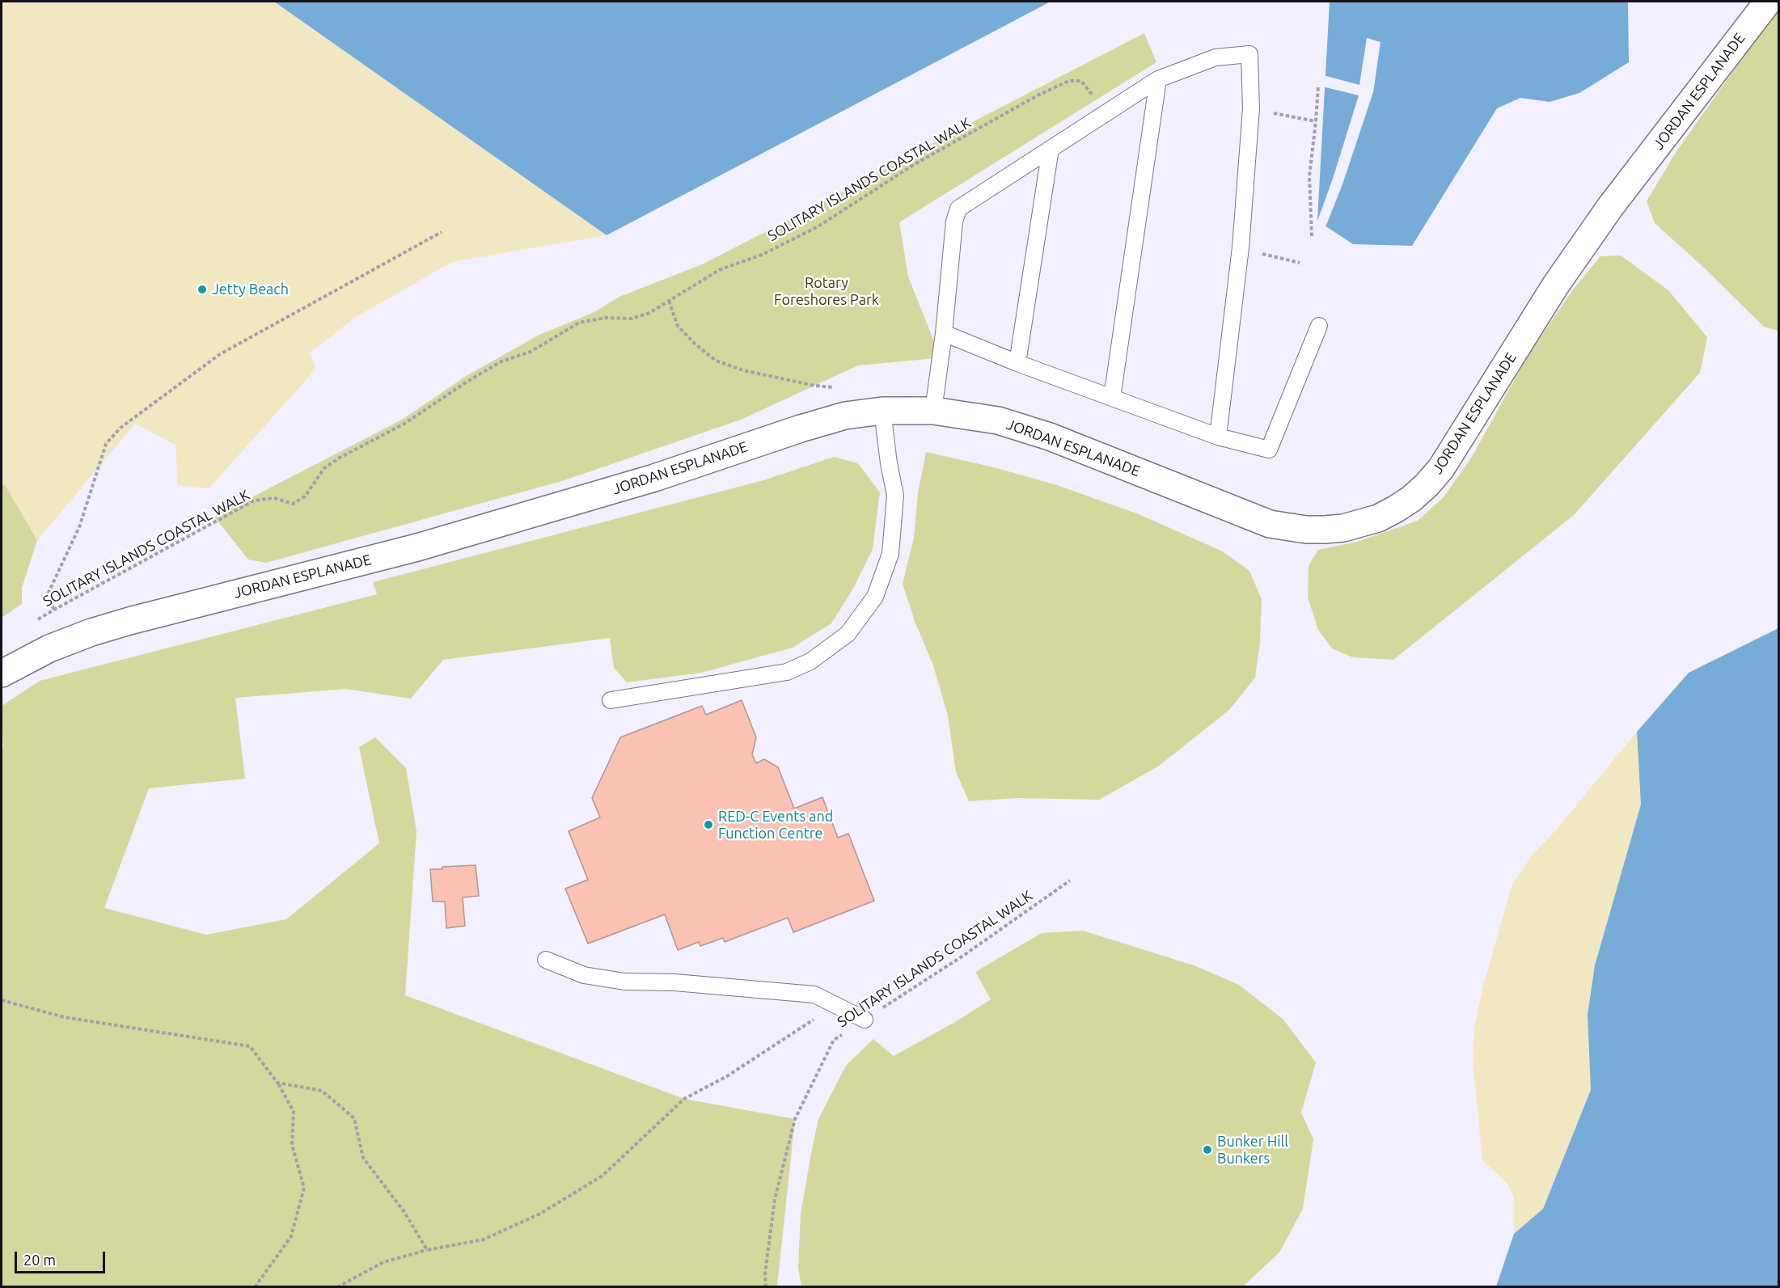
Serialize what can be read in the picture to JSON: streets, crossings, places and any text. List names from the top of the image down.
{
  "streets": {
    "street": ["JORDAN ESPLANADE"],
    "path": ["SOLITARY ISLANDS COASTAL WALK"]
  },
  "parks": ["Rotary Foreshores Park"],
  "places": ["Jetty Beach", "RED-C Events and Function Centre", "Bunker Hill Bunkers"],
  "scale_bar": "20 m"
}
